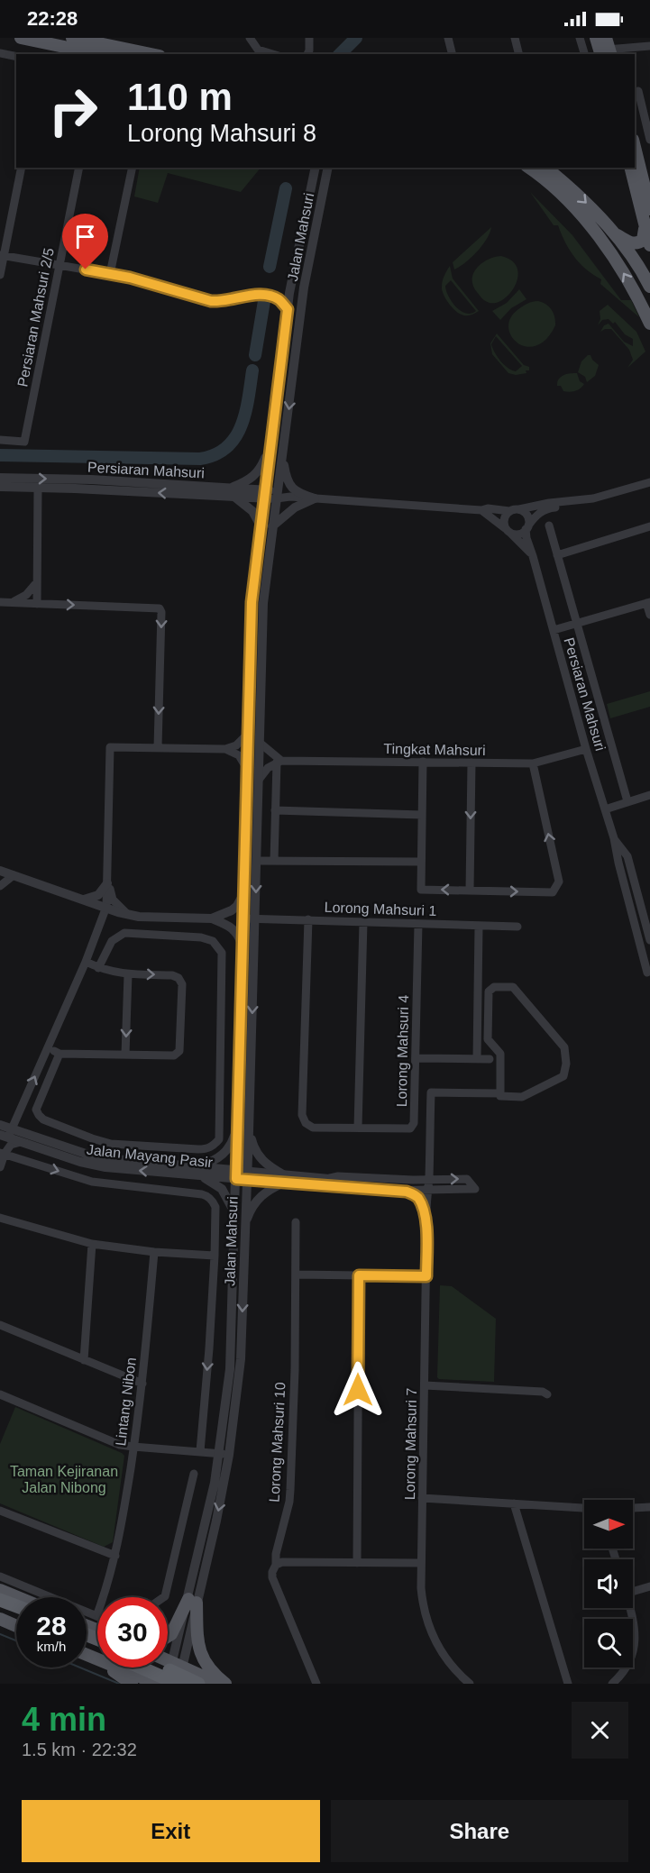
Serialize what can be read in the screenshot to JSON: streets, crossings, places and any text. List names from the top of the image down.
{
  "streets": {
    "street": [
      "Jalan Mahsuri",
      "Persiaran Mahsuri 2/5",
      "Persiaran Mahsuri",
      "Tingkat Mahsuri",
      "Lorong Mahsuri 1",
      "Lorong Mahsuri 4",
      "Jalan Mayang Pasir",
      "Lintang Nibon",
      "Lorong Mahsuri 10",
      "Lorong Mahsuri 7"
    ]
  },
  "crossings": [
    ["Jalan Mahsuri", "Persiaran Mahsuri"],
    ["Jalan Mahsuri", "Lorong Mahsuri 1"],
    ["Jalan Mahsuri", "Jalan Mayang Pasir"],
    ["Persiaran Mahsuri", "Tingkat Mahsuri"],
    ["Lorong Mahsuri 1", "Lorong Mahsuri 4"]
  ],
  "parks": ["Taman Kejiranan Jalan Nibong"],
  "north": "right",
  "page": {
    "status": "22:28",
    "turn": ["110 m", "Lorong Mahsuri 8"],
    "speed": "28 km/h",
    "limit": "30",
    "heading": ["4 min", "1.5 km · 22:32"],
    "buttons": ["Exit", "Share"]
  }
}
